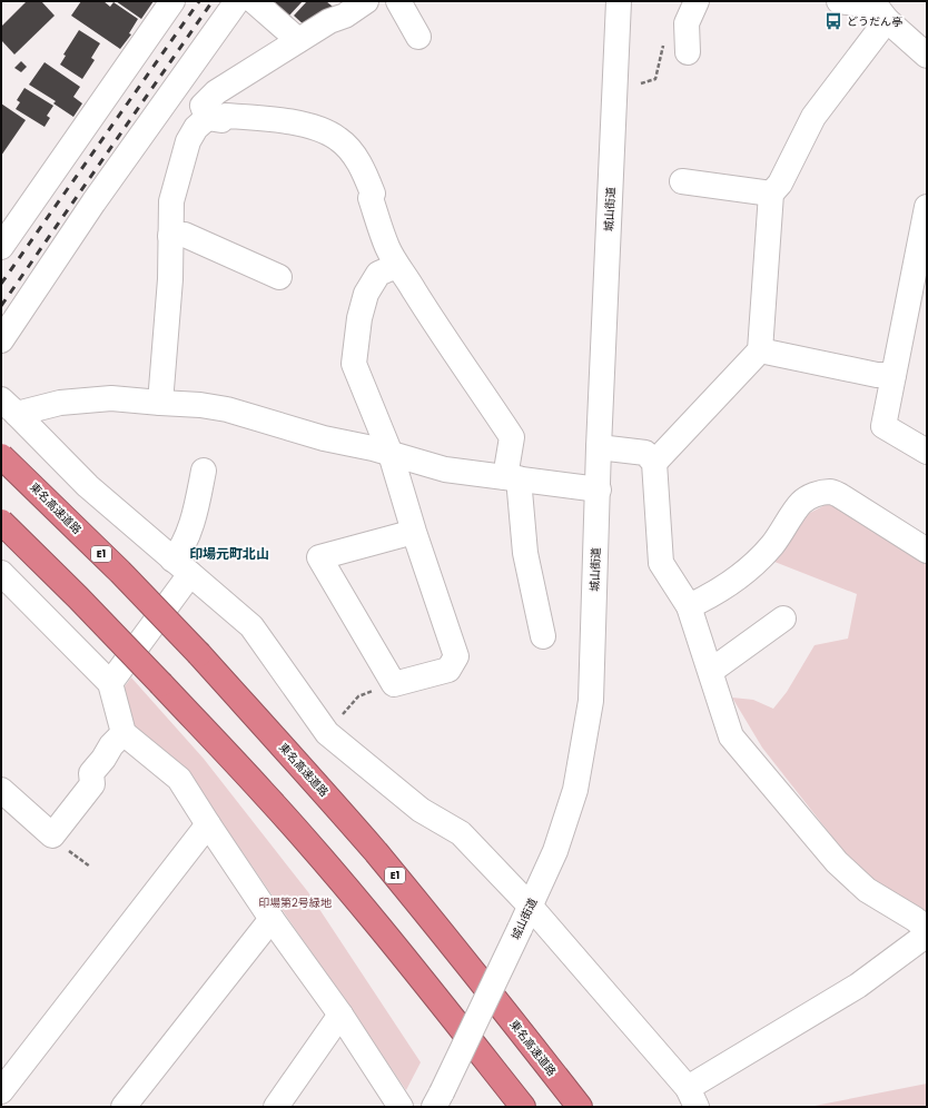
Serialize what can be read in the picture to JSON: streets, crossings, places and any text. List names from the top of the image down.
{
  "streets": {
    "highway": ["東名高速道路", "E1"],
    "street": ["城山街道"]
  },
  "districts": ["印場元町北山"],
  "parks": ["印場第2号緑地"],
  "places": {
    "bus stop": ["どうだん亭"]
  }
}
